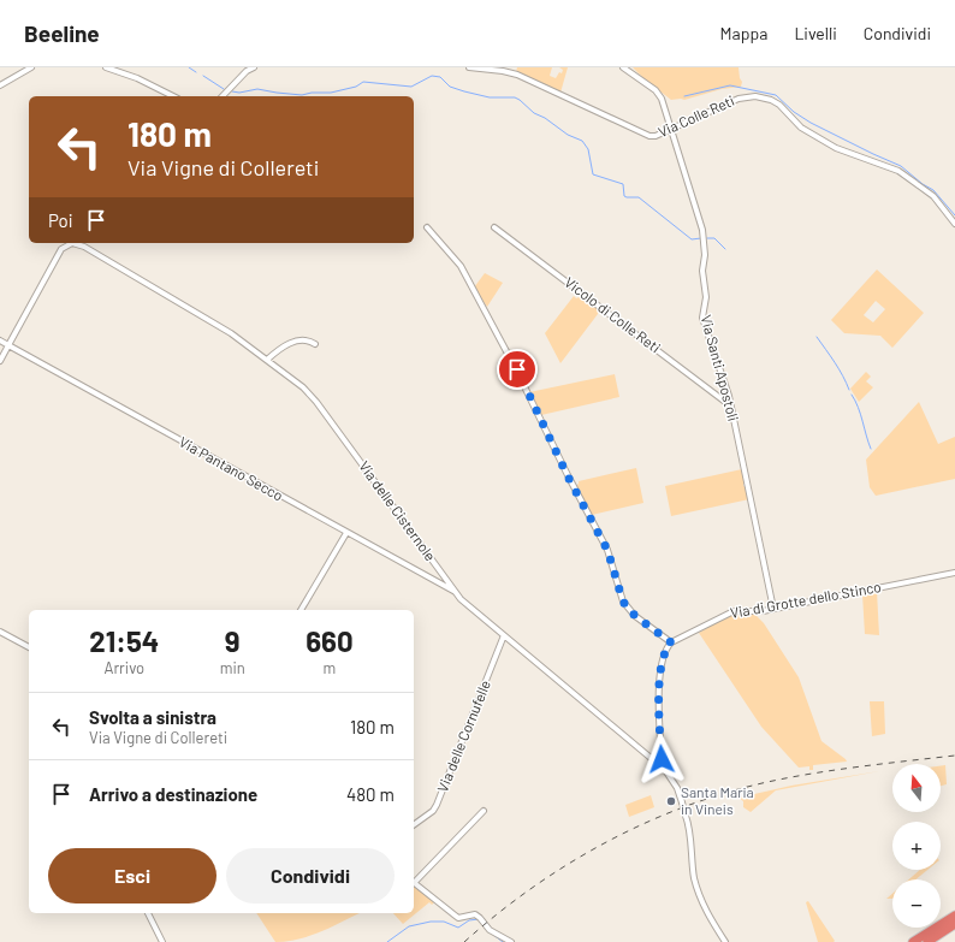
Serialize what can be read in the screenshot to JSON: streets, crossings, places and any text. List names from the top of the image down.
{
  "streets": {
    "street": [
      "Via Colle Reti",
      "Vicolo di Colle Reti",
      "Via Santi Apostoli",
      "Via Pantano Secco",
      "Via delle Cisternole",
      "Via di Grotte dello Stinco",
      "Via delle Cornufelle"
    ]
  },
  "crossings": [
    ["Via Colle Reti", "Via Santi Apostoli"],
    ["Vicolo di Colle Reti", "Via Santi Apostoli"],
    ["Via Santi Apostoli", "Via di Grotte dello Stinco"],
    ["Via Pantano Secco", "Via delle Cisternole"],
    ["Via delle Cisternole", "Via delle Cornufelle"]
  ],
  "places": ["Santa Maria in Vineis"],
  "north": "top",
  "page": {
    "header": "Beeline",
    "nav": ["Mappa", "Livelli", "Condividi"],
    "turn": ["180 m", "Via Vigne di Collereti"],
    "then": "Poi",
    "eta": [
      "21:54",
      "Arrivo",
      "9",
      "min",
      "660",
      "m"
    ],
    "list": [
      {
        "name": "Svolta a sinistra",
        "note": "Via Vigne di Collereti",
        "value": "180 m"
      },
      {
        "name": "Arrivo a destinazione",
        "value": "480 m"
      }
    ],
    "map_buttons": ["+", "−"],
    "buttons": ["Esci", "Condividi"]
  }
}
